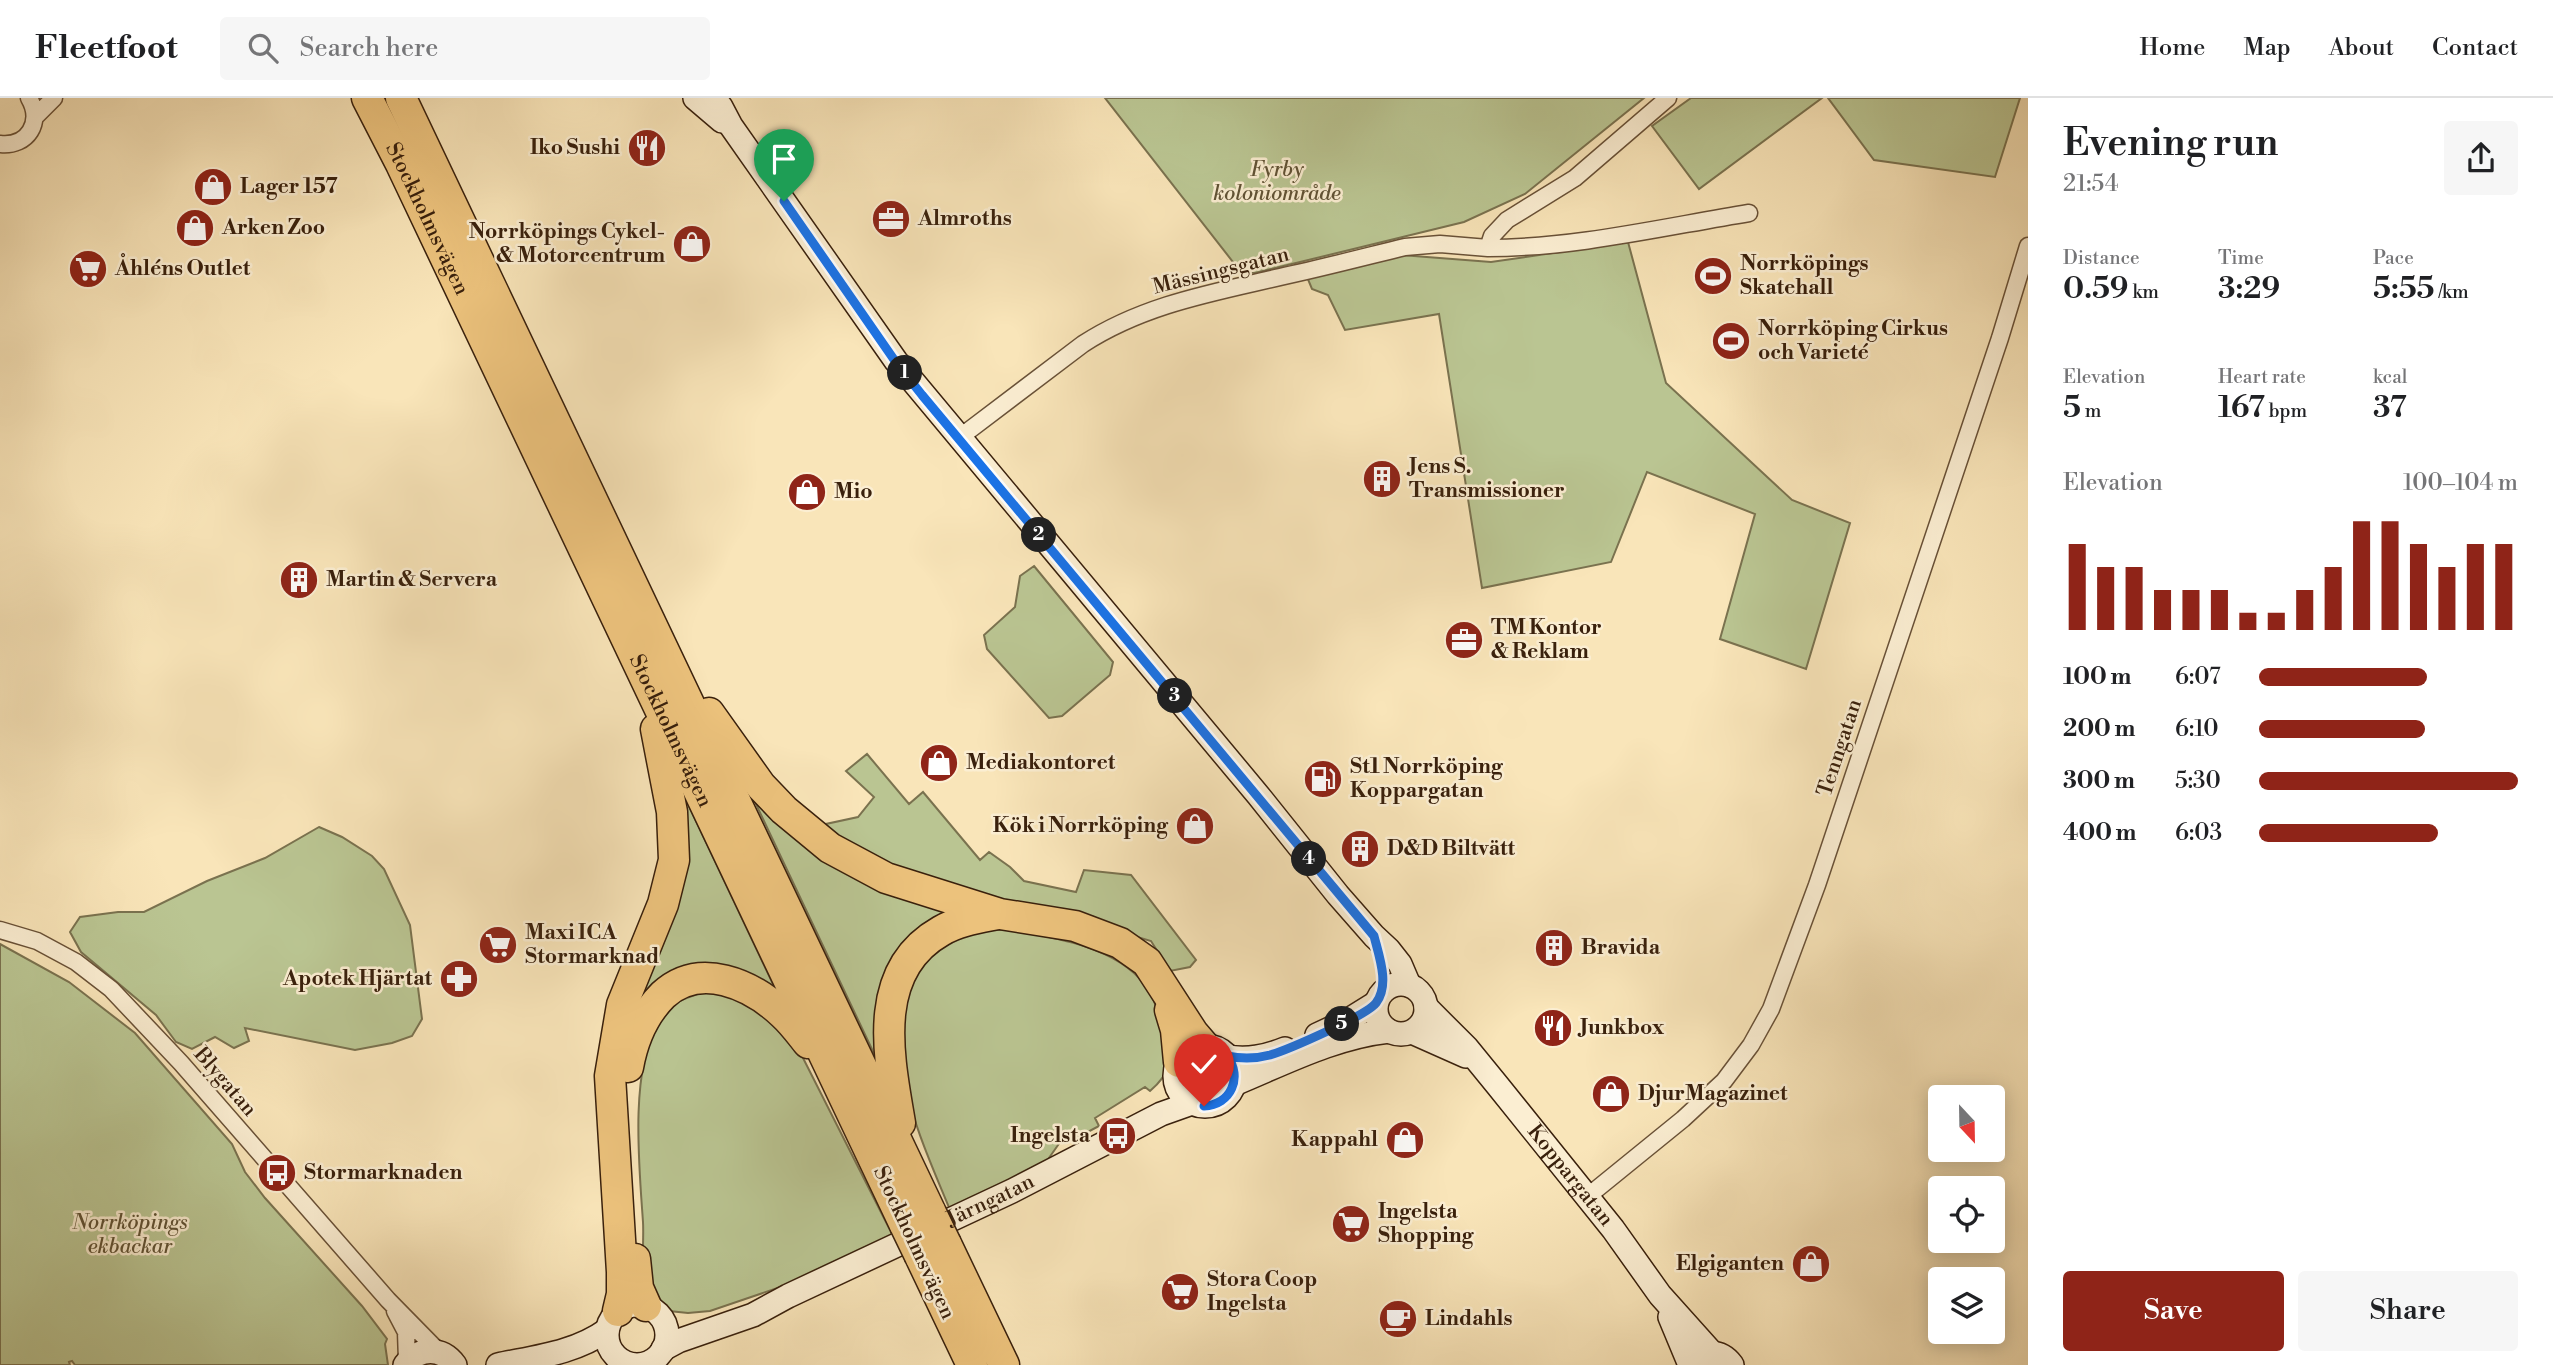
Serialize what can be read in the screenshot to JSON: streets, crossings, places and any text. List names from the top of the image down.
{
  "streets": {
    "highway": ["Stockholmsvägen"],
    "street": [
      "Mässingsgatan",
      "Tenngatan",
      "Blygatan",
      "Koppargatan",
      "Järngatan"
    ]
  },
  "crossings": [
    ["Tenngatan", "Koppargatan"]
  ],
  "parks": ["Fyrby koloniområde", "Norrköpings ekbackar"],
  "places": {
    "restaurant": ["Iko Sushi", "Junkbox"],
    "shop": [
      "Lager 157",
      "Arken Zoo",
      "Norrköpings Cykel- & Motorcentrum",
      "Mio",
      "Mediakontoret",
      "Kök i Norrköping",
      "DjurMagazinet",
      "Kappahl",
      "Elgiganten"
    ],
    "office": ["Almroths", "TM Kontor & Reklam"],
    "supermarket": [
      "Åhléns Outlet",
      "Maxi ICA Stormarknad",
      "Ingelsta Shopping",
      "Stora Coop Ingelsta"
    ],
    "sports": ["Norrköpings Skatehall", "Norrköping Cirkus och Varieté"],
    "building": [
      "Jens S. Transmissioner",
      "Martin & Servera",
      "D&D Biltvätt",
      "Bravida"
    ],
    "fuel station": ["St1 Norrköping Koppargatan"],
    "pharmacy": ["Apotek Hjärtat"],
    "bus stop": ["Ingelsta", "Stormarknaden"],
    "cafe": ["Lindahls"]
  },
  "north": "bottom",
  "page": {
    "header": "Fleetfoot",
    "search": "Search here",
    "nav": [
      "Home",
      "Map",
      "About",
      "Contact"
    ],
    "heading": ["Evening run", "21:54"],
    "stats": [
      ["Distance", "0.59 km"],
      ["Time", "3:29"],
      ["Pace", "5:55 /km"],
      ["Elevation", "5 m"],
      ["Heart rate", "167 bpm"],
      ["kcal", "37"]
    ],
    "pins": [
      "1",
      "2",
      "3",
      "4",
      "5"
    ],
    "chart": ["Elevation", "100–104 m"],
    "list": [
      {
        "name": "100 m",
        "note": "6:07"
      },
      {
        "name": "200 m",
        "note": "6:10"
      },
      {
        "name": "300 m",
        "note": "5:30"
      },
      {
        "name": "400 m",
        "note": "6:03"
      }
    ],
    "buttons": ["Save", "Share"]
  }
}
